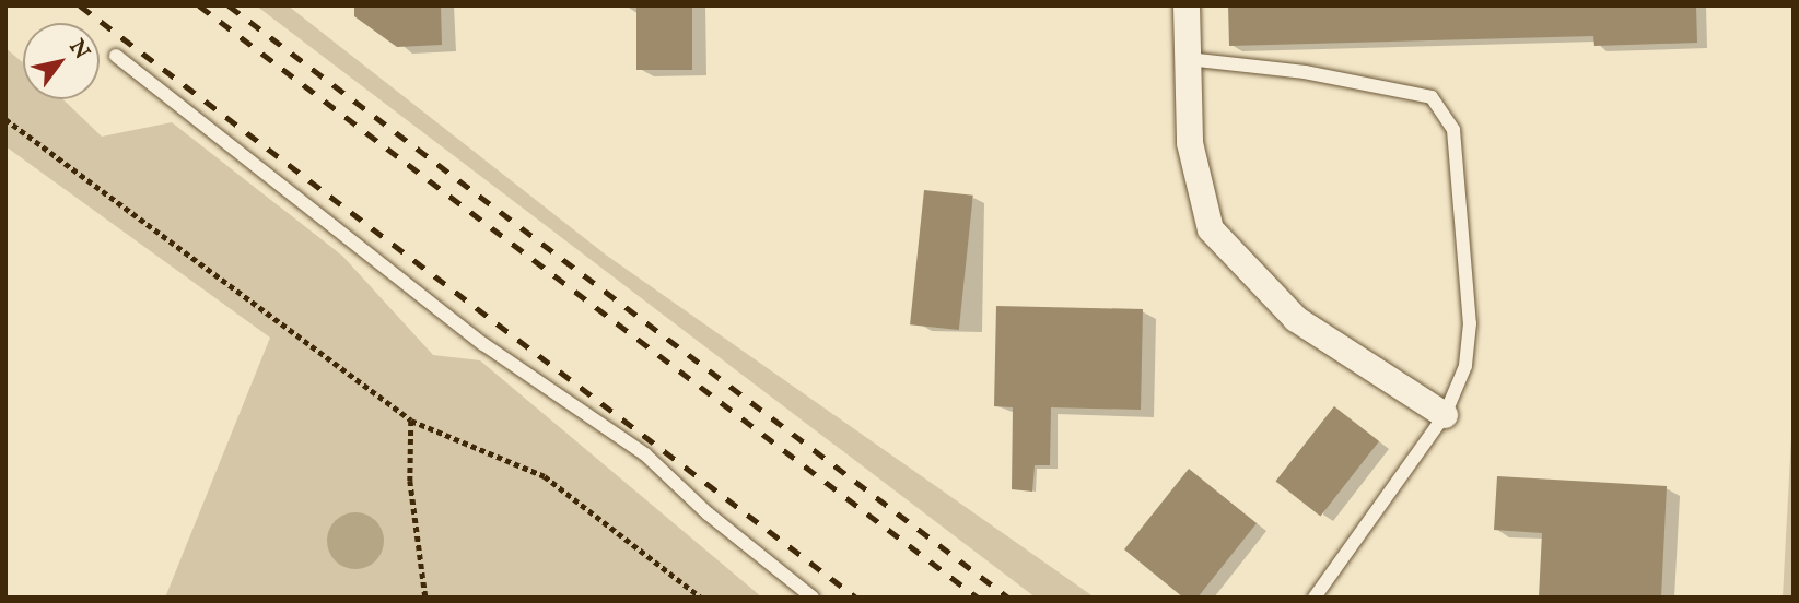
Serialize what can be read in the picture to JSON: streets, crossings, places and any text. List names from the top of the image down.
{
  "north": "top right"
}
